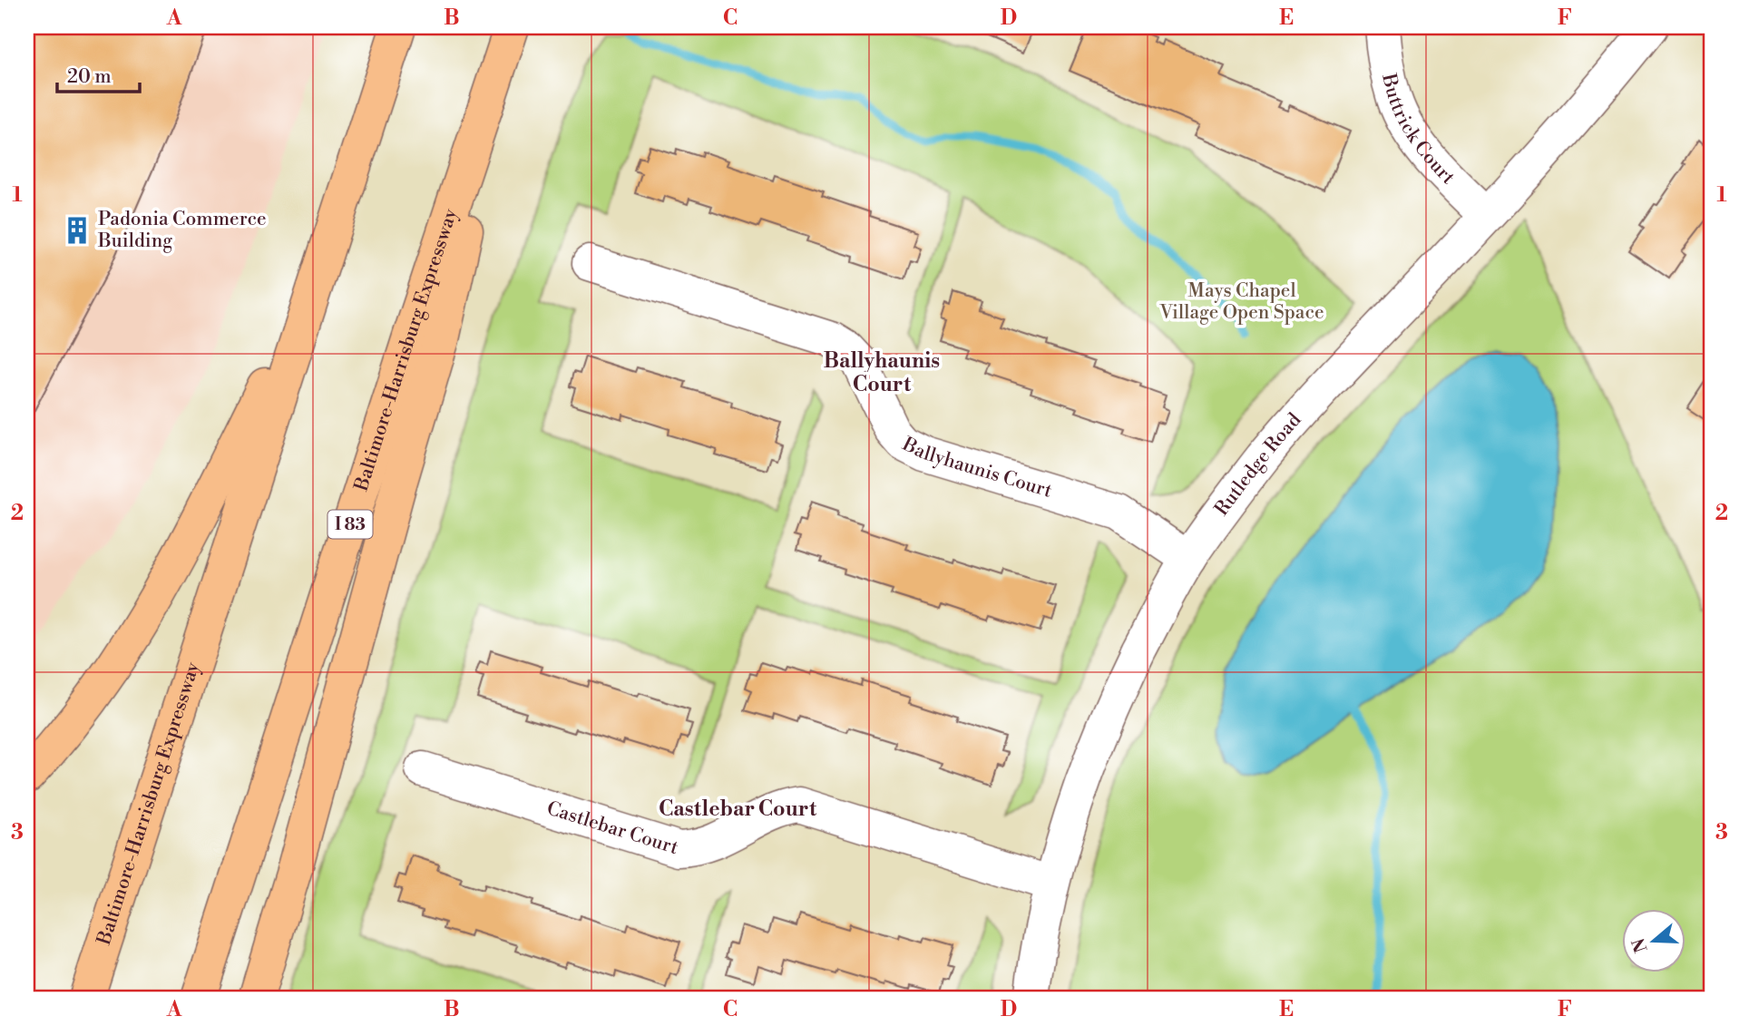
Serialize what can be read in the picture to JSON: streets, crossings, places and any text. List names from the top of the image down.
{
  "streets": {
    "highway": ["Baltimore-Harrisburg Expressway", "I 83"],
    "street": [
      "Buttrick Court",
      "Ballyhaunis Court",
      "Rutledge Road",
      "Castlebar Court"
    ]
  },
  "crossings": [
    ["Buttrick Court", "Rutledge Road"],
    ["Ballyhaunis Court", "Rutledge Road"],
    ["Rutledge Road", "Castlebar Court"]
  ],
  "districts": ["Ballyhaunis Court", "Castlebar Court"],
  "parks": ["Mays Chapel Village Open Space"],
  "places": {
    "building": ["Padonia Commerce Building"]
  },
  "scale_bar": "20 m",
  "north": "left",
  "grid": {
    "columns": [
      "A",
      "B",
      "C",
      "D",
      "E",
      "F"
    ],
    "rows": ["1", "2", "3"]
  }
}
